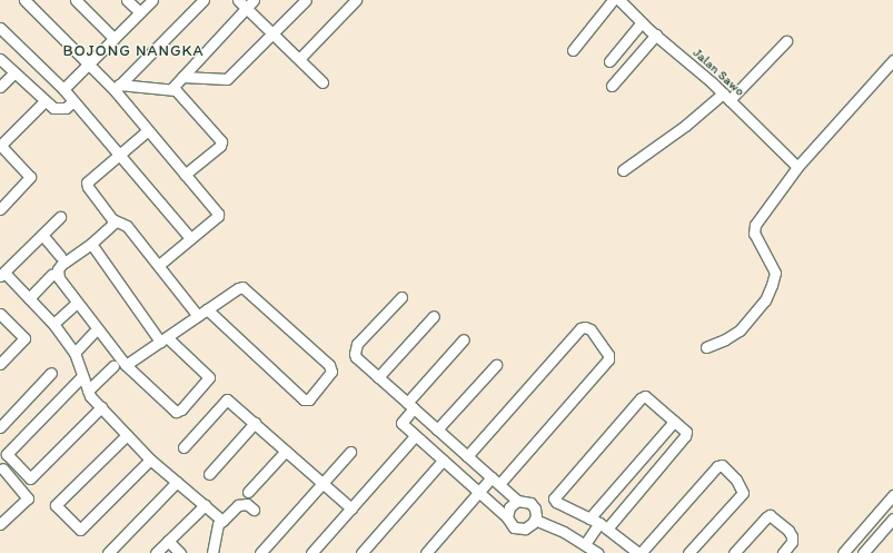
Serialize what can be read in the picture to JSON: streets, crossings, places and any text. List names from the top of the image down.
{
  "streets": {
    "street": ["Jalan Sawo"]
  },
  "districts": ["BOJONG NANGKA"]
}
